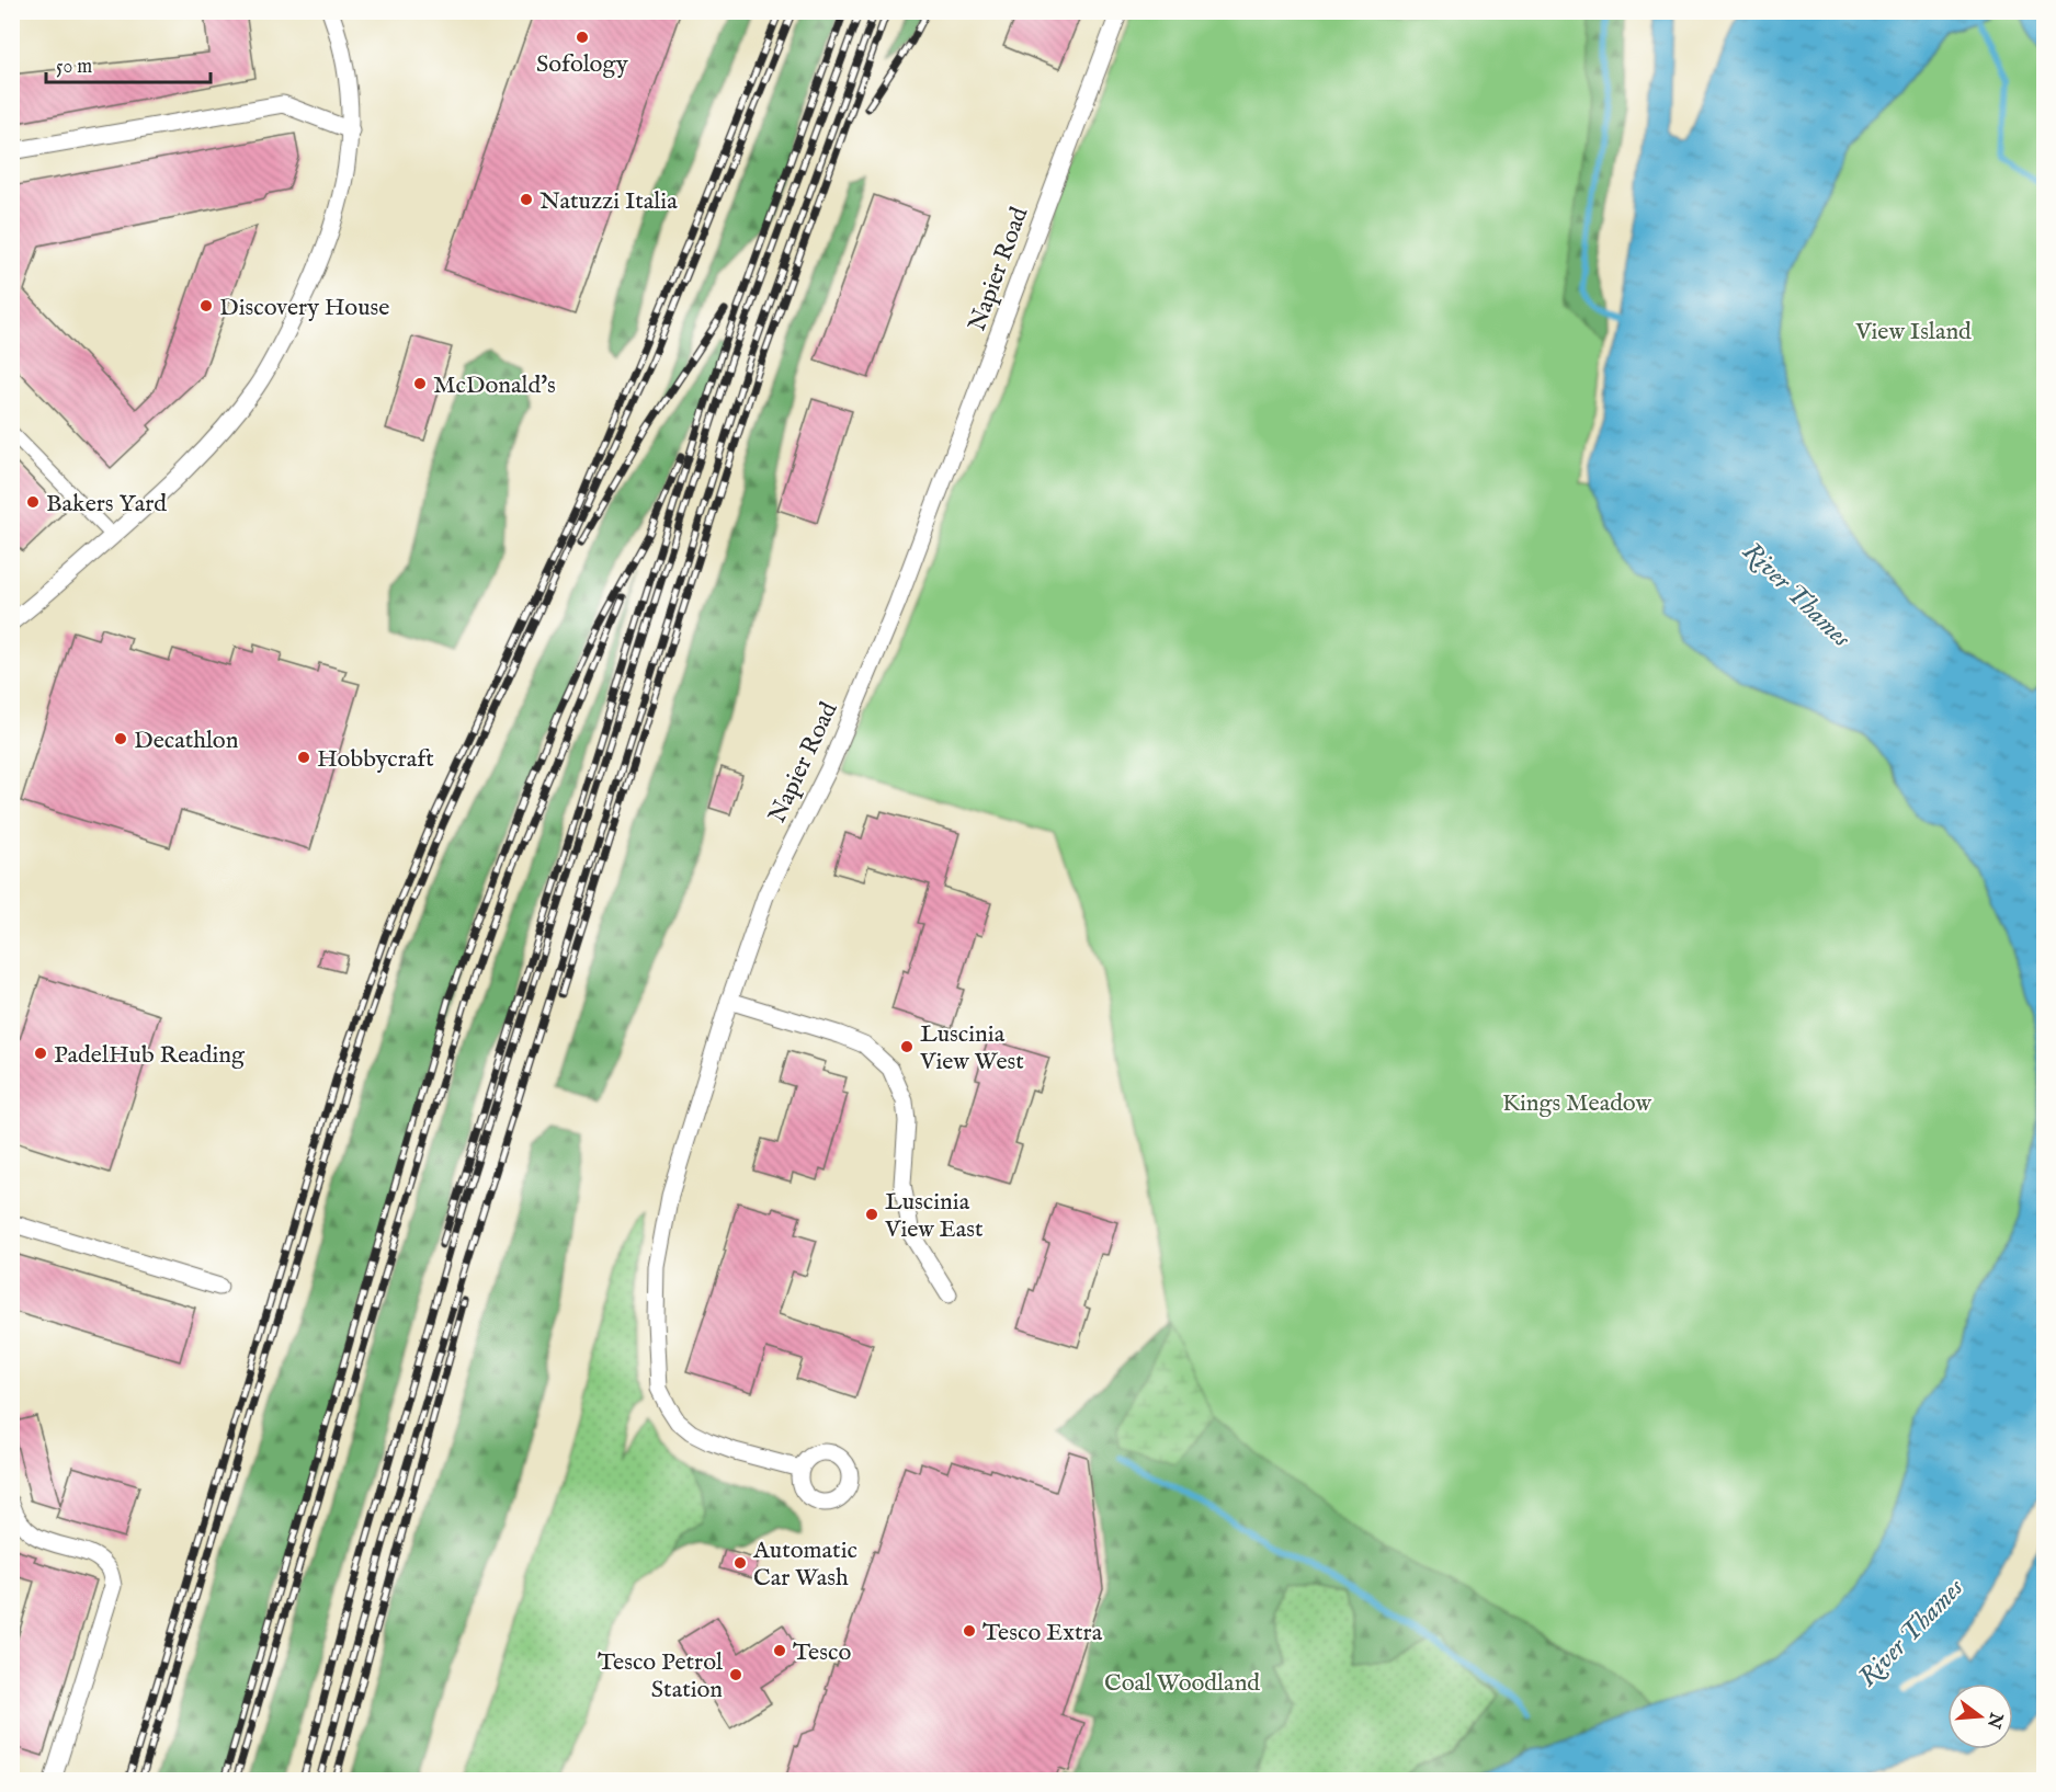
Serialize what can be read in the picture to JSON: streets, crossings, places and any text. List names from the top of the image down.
{
  "streets": {
    "street": ["Napier Road"]
  },
  "water": ["River Thames"],
  "parks": ["View Island", "Kings Meadow", "Coal Woodland"],
  "places": [
    "Sofology",
    "Natuzzi Italia",
    "Discovery House",
    "McDonald's",
    "Bakers Yard",
    "Decathlon",
    "Hobbycraft",
    "Luscinia View West",
    "PadelHub Reading",
    "Luscinia View East",
    "Automatic Car Wash",
    "Tesco Extra",
    "Tesco",
    "Tesco Petrol Station"
  ],
  "scale_bar": "50 m",
  "north": "right"
}
